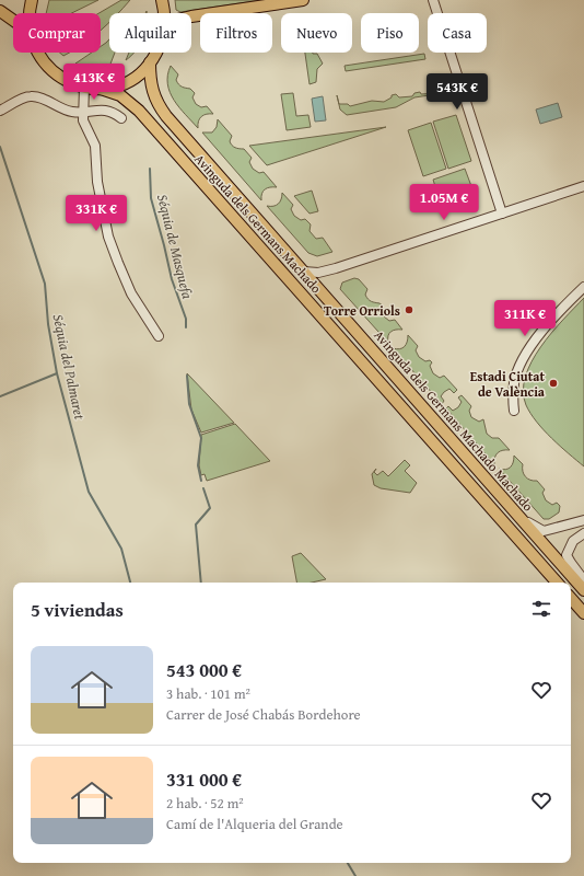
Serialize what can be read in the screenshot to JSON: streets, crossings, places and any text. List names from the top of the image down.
{
  "streets": {
    "main road": ["Avinguda dels Germans Machado", "Avinguda dels Germans Machado Machado"]
  },
  "water": ["Séquia de Masquefa", "Séquia del Palmaret"],
  "places": ["Torre Orriols", "Estadi Ciutat de València"],
  "page": {
    "chip": [
      "Comprar",
      "Alquilar",
      "Filtros",
      "Nuevo",
      "Piso",
      "Casa"
    ],
    "price": [
      "413K €",
      "543K €",
      "1.05M €",
      "331K €",
      "311K €"
    ],
    "heading": "5 viviendas",
    "list": [
      {
        "name": "543 000 €",
        "note": "3 hab. · 101 m² · Carrer de José Chabás Bordehore"
      },
      {
        "name": "331 000 €",
        "note": "2 hab. · 52 m² · Camí de l'Alqueria del Grande"
      }
    ]
  }
}
